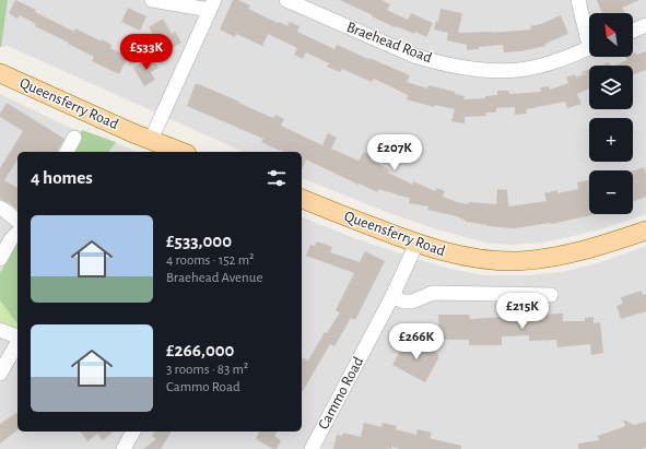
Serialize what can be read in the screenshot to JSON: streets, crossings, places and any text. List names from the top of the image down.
{
  "streets": {
    "main road": ["Queensferry Road"],
    "street": ["Braehead Road", "Cammo Road"]
  },
  "crossings": [
    ["Queensferry Road", "Cammo Road"]
  ],
  "north": "top left",
  "page": {
    "map_buttons": ["+", "−"],
    "price": [
      "£533K",
      "£207K",
      "£215K",
      "£266K"
    ],
    "heading": "4 homes",
    "list": [
      {
        "name": "£533,000",
        "note": "4 rooms · 152 m² · Braehead Avenue"
      },
      {
        "name": "£266,000",
        "note": "3 rooms · 83 m² · Cammo Road"
      }
    ]
  }
}
